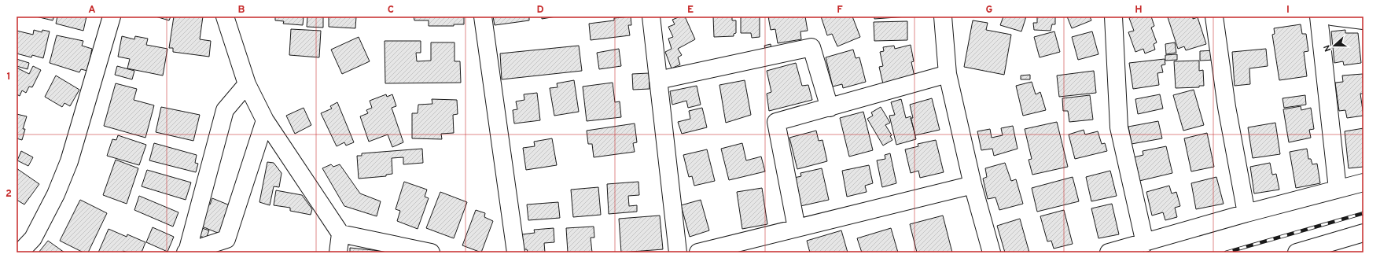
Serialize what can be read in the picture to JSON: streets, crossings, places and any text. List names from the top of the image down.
{
  "north": "left",
  "grid": {
    "columns": [
      "A",
      "B",
      "C",
      "D",
      "E",
      "F",
      "G",
      "H",
      "I"
    ],
    "rows": ["1", "2"]
  }
}
